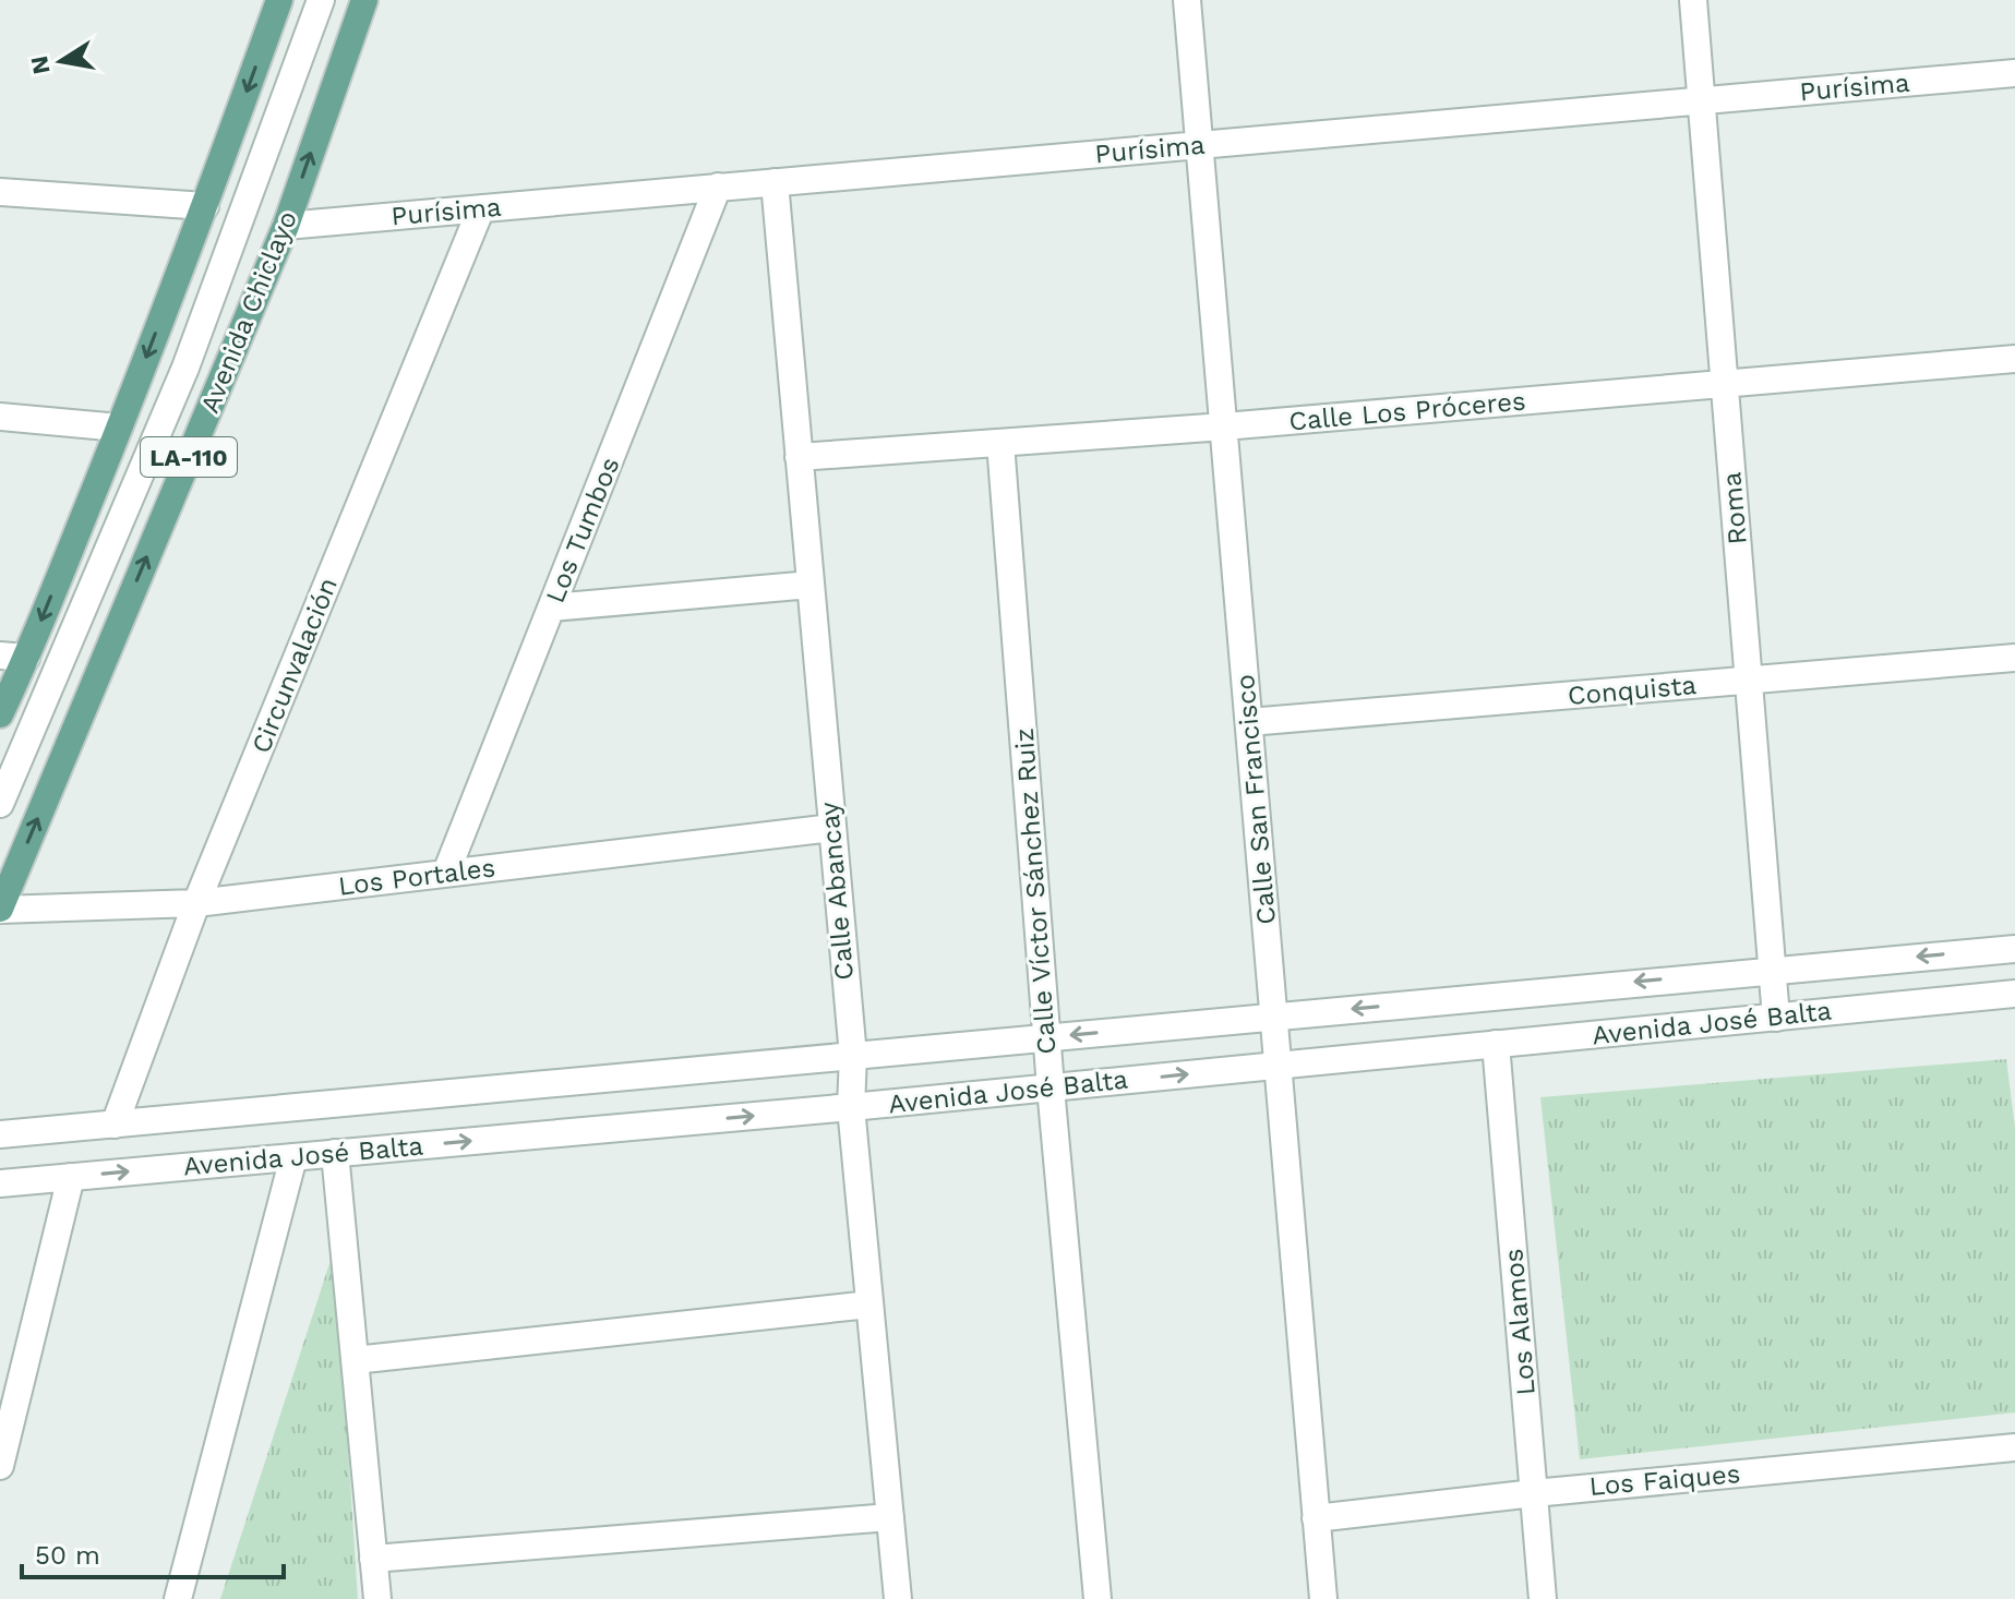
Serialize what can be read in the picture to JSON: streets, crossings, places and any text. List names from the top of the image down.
{
  "streets": {
    "main road": ["Avenida Chiclayo", "LA-110"],
    "street": [
      "Purísima",
      "Calle Los Próceres",
      "Roma",
      "Los Tumbos",
      "Circunvalación",
      "Conquista",
      "Calle San Francisco",
      "Los Portales",
      "Calle Abancay",
      "Calle Víctor Sánchez Ruiz",
      "Avenida José Balta",
      "Los Alamos",
      "Los Faiques"
    ]
  },
  "crossings": [
    ["Purísima", "Avenida Chiclayo"],
    ["Purísima", "Roma"],
    ["Purísima", "Los Tumbos"],
    ["Purísima", "Circunvalación"],
    ["Purísima", "Calle San Francisco"],
    ["Purísima", "Calle Abancay"],
    ["Avenida Chiclayo", "Los Portales"],
    ["Calle Los Próceres", "Roma"],
    ["Calle Los Próceres", "Calle San Francisco"],
    ["Calle Los Próceres", "Calle Abancay"],
    ["Calle Los Próceres", "Calle Víctor Sánchez Ruiz"],
    ["Roma", "Conquista"],
    ["Roma", "Avenida José Balta"],
    ["Los Tumbos", "Los Portales"],
    ["Circunvalación", "Los Portales"],
    ["Circunvalación", "Avenida José Balta"],
    ["Conquista", "Calle San Francisco"],
    ["Calle San Francisco", "Avenida José Balta"],
    ["Calle San Francisco", "Los Faiques"],
    ["Los Portales", "Calle Abancay"],
    ["Calle Abancay", "Avenida José Balta"],
    ["Calle Víctor Sánchez Ruiz", "Avenida José Balta"],
    ["Avenida José Balta", "Los Alamos"],
    ["Los Alamos", "Los Faiques"]
  ],
  "scale_bar": "50 m",
  "north": "left"
}
